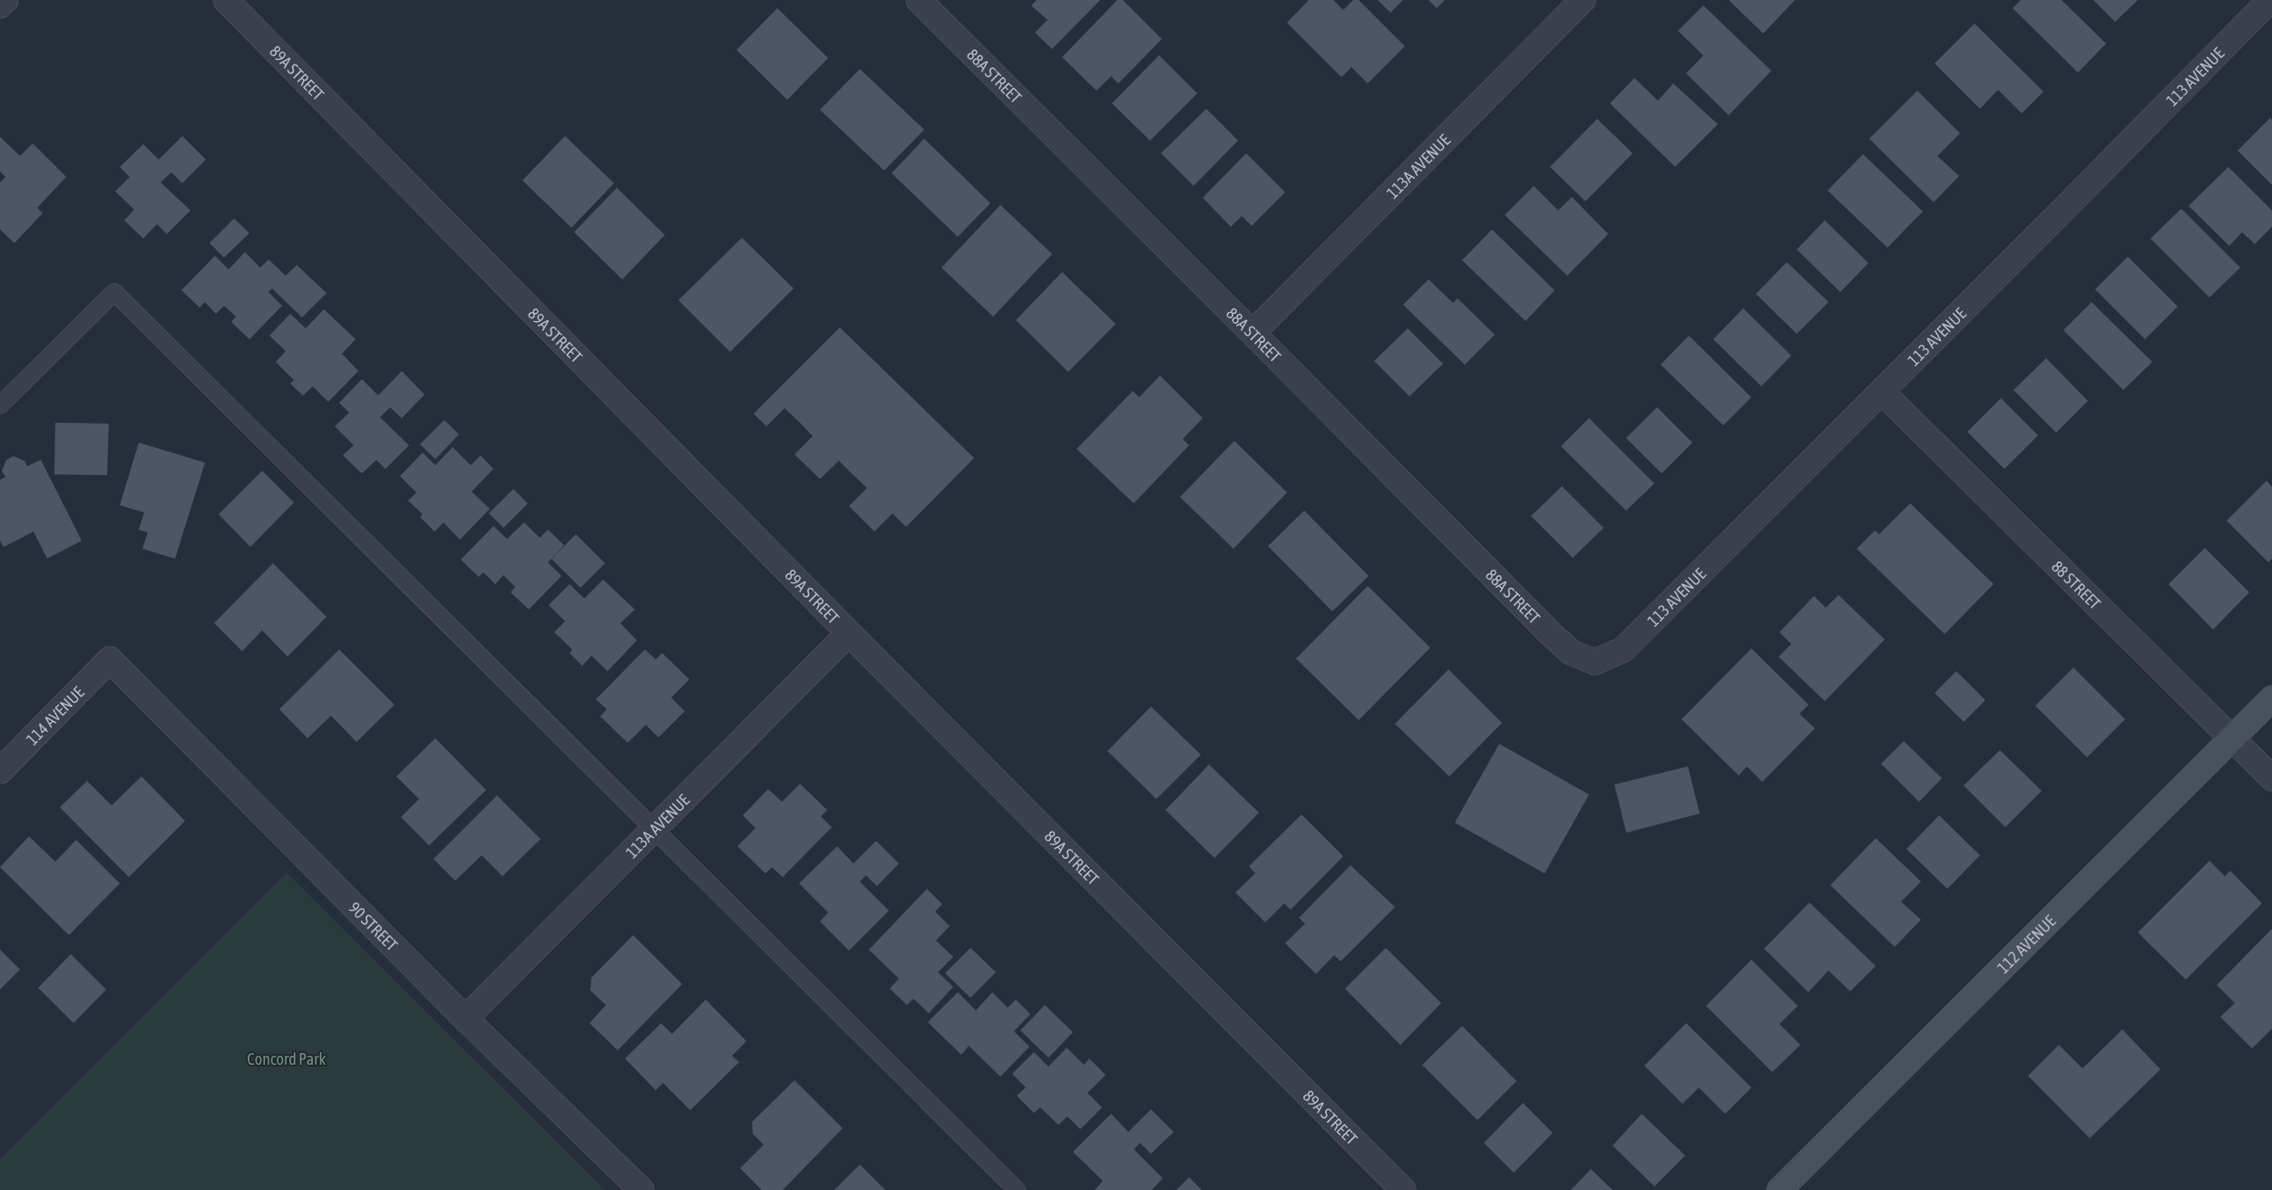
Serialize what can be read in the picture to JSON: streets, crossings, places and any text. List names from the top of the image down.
{
  "streets": {
    "street": [
      "89A STREET",
      "88A STREET",
      "113 AVENUE",
      "113A AVENUE",
      "88 STREET",
      "114 AVENUE",
      "90 STREET",
      "112 AVENUE"
    ]
  },
  "crossings": [
    ["89A STREET", "113A AVENUE"],
    ["88A STREET", "113 AVENUE"],
    ["88A STREET", "113A AVENUE"],
    ["113 AVENUE", "88 STREET"],
    ["113A AVENUE", "90 STREET"],
    ["88 STREET", "112 AVENUE"],
    ["114 AVENUE", "90 STREET"]
  ],
  "parks": ["Concord Park"]
}
